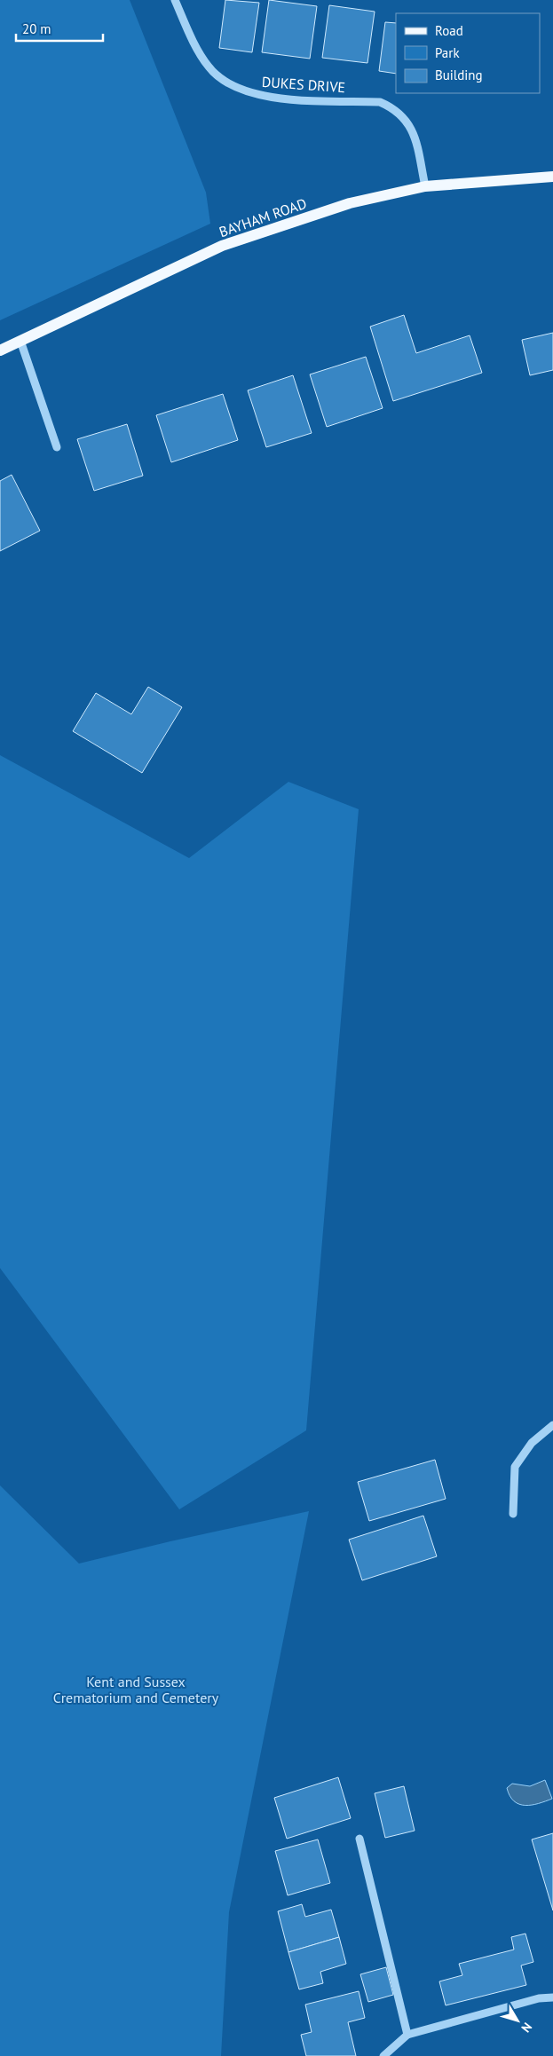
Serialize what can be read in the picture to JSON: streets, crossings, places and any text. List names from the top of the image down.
{
  "streets": {
    "main road": ["BAYHAM ROAD"],
    "street": ["DUKES DRIVE"]
  },
  "crossings": [
    ["DUKES DRIVE", "BAYHAM ROAD"]
  ],
  "parks": ["Kent and Sussex Crematorium and Cemetery"],
  "legend": ["Road", "Park", "Building"],
  "scale_bar": "20 m",
  "north": "bottom right"
}
